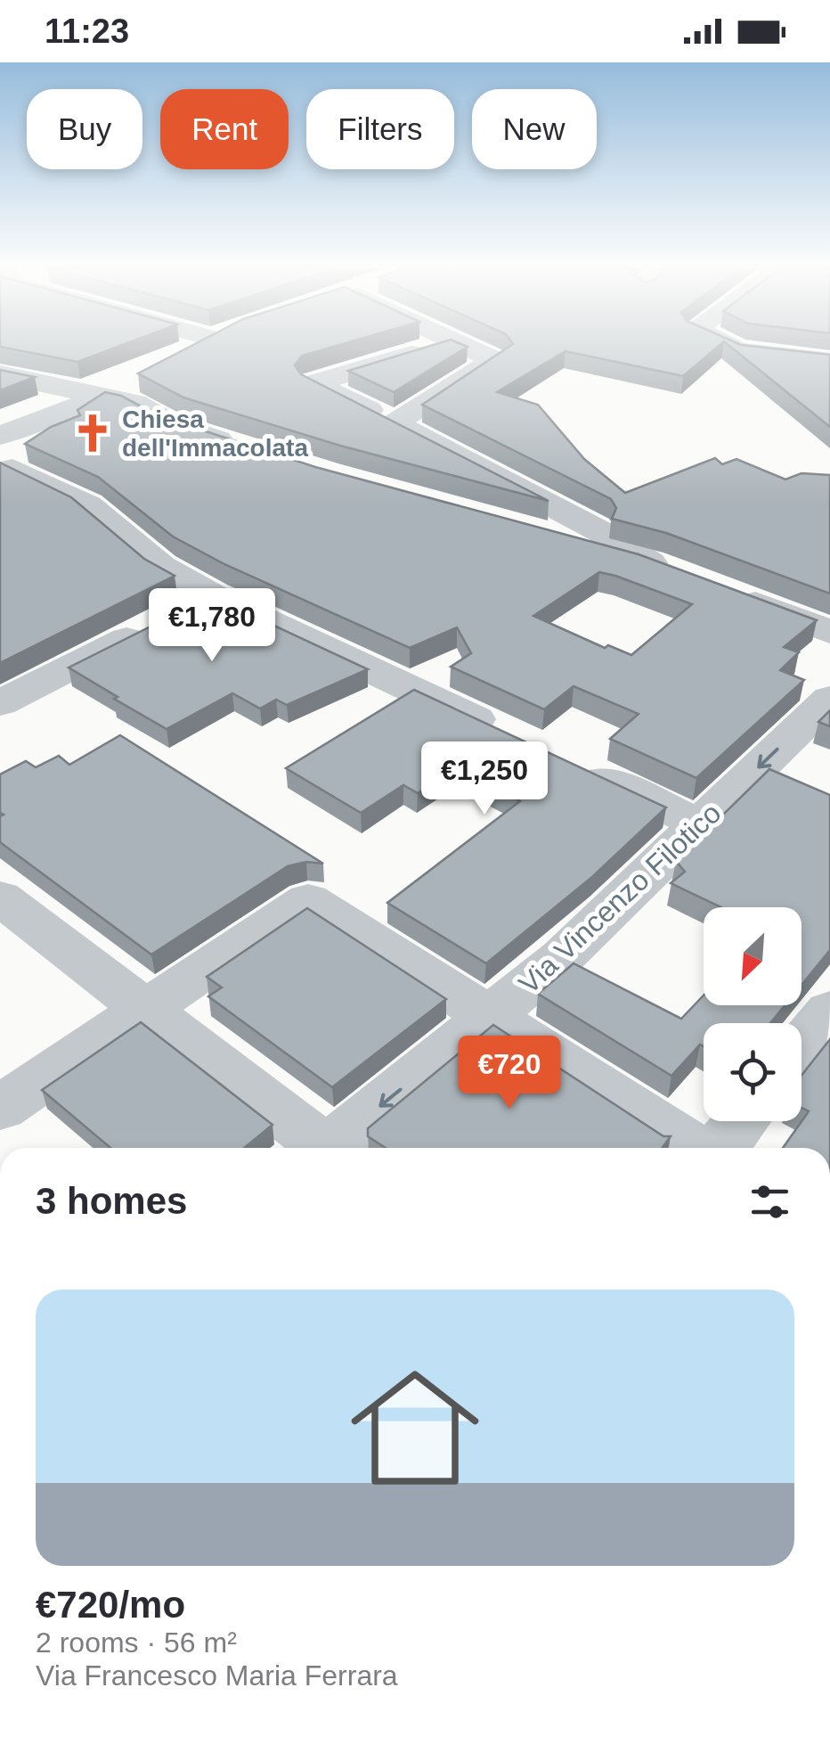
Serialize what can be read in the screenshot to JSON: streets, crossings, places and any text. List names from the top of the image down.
{
  "streets": {
    "street": ["Via Vincenzo Filotico"]
  },
  "one_way": ["Via Vincenzo Filotico"],
  "places": {
    "church": ["Chiesa dell'Immacolata"]
  },
  "north": "bottom left",
  "page": {
    "status": "11:23",
    "chip": [
      "Buy",
      "Rent",
      "Filters",
      "New"
    ],
    "price": ["€1,780", "€1,250", "€720"],
    "heading": "3 homes",
    "list": [
      {
        "name": "€720/mo",
        "note": "2 rooms · 56 m² · Via Francesco Maria Ferrara"
      }
    ]
  }
}
